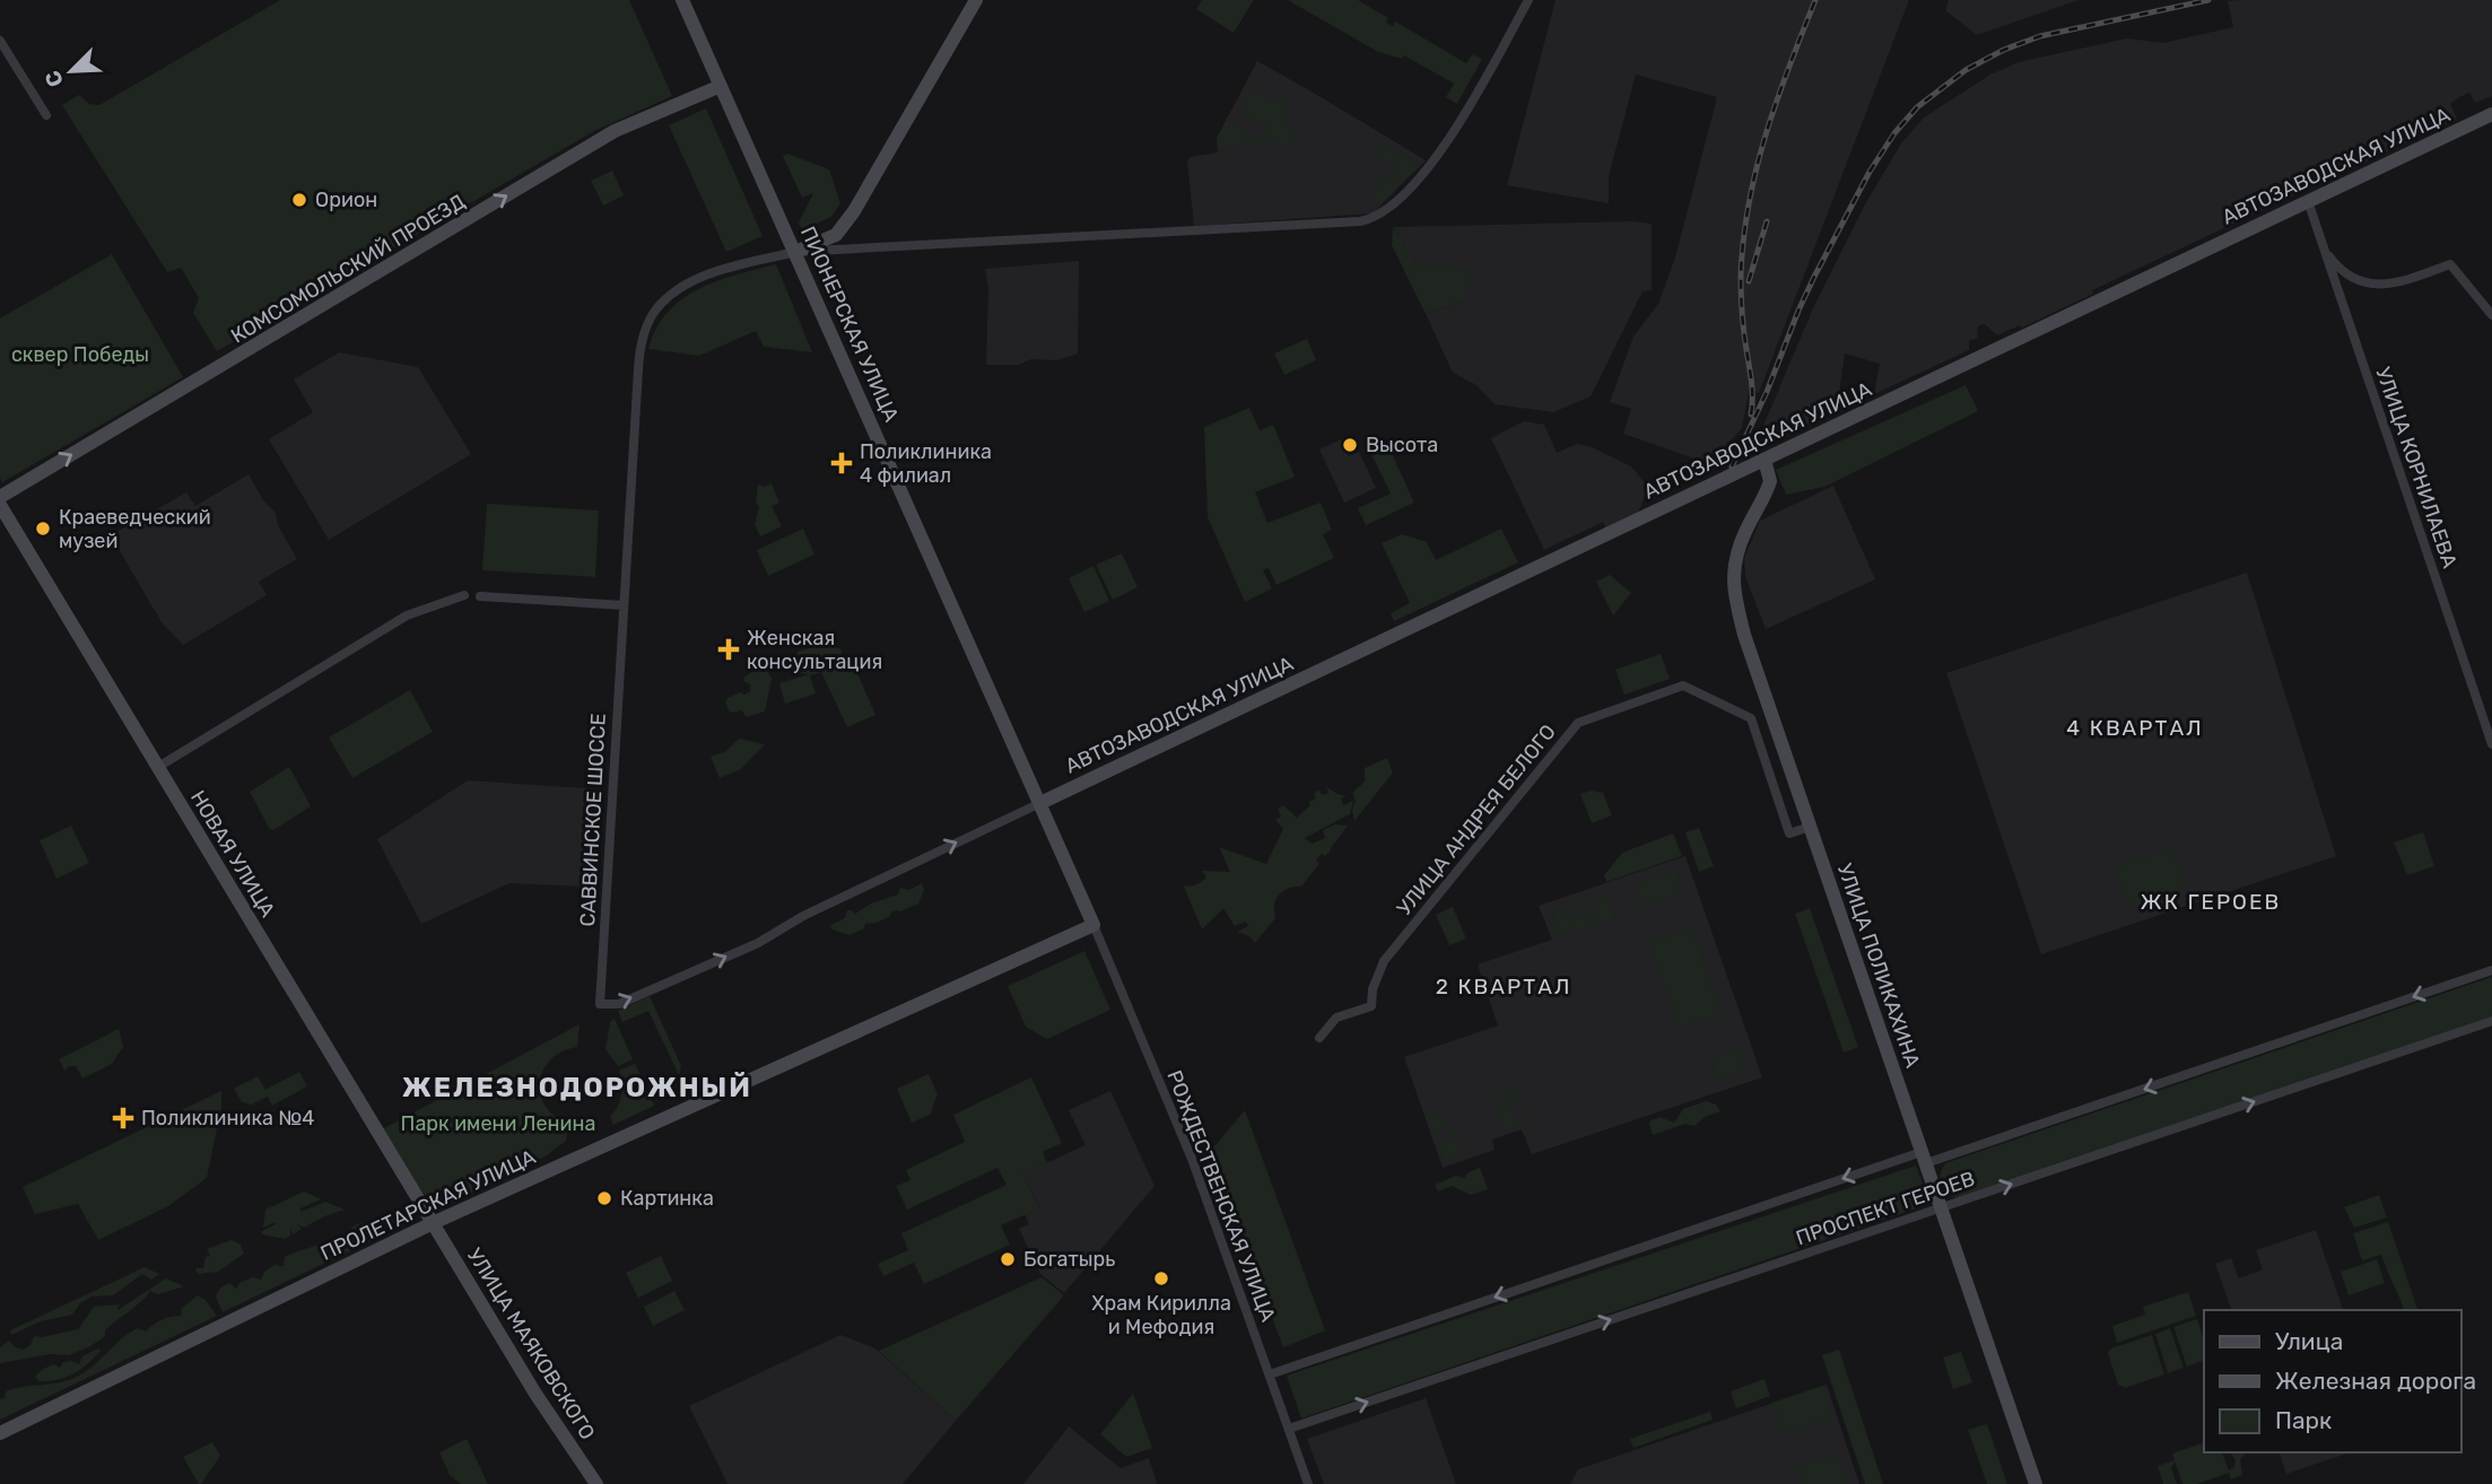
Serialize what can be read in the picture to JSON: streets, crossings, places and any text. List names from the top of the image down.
{
  "streets": {
    "street": [
      "АВТОЗАВОДСКАЯ УЛИЦА",
      "КОМСОМОЛЬСКИЙ ПРОЕЗД",
      "ПИОНЕРСКАЯ УЛИЦА",
      "УЛИЦА КОРНИЛАЕВА",
      "САВВИНСКОЕ ШОССЕ",
      "УЛИЦА АНДРЕЯ БЕЛОГО",
      "НОВАЯ УЛИЦА",
      "УЛИЦА ПОЛИКАХИНА",
      "РОЖДЕСТВЕНСКАЯ УЛИЦА",
      "ПРОЛЕТАРСКАЯ УЛИЦА",
      "ПРОСПЕКТ ГЕРОЕВ",
      "УЛИЦА МАЯКОВСКОГО"
    ]
  },
  "crossings": [
    ["АВТОЗАВОДСКАЯ УЛИЦА", "ПИОНЕРСКАЯ УЛИЦА"],
    ["АВТОЗАВОДСКАЯ УЛИЦА", "УЛИЦА КОРНИЛАЕВА"],
    ["АВТОЗАВОДСКАЯ УЛИЦА", "САВВИНСКОЕ ШОССЕ"],
    ["АВТОЗАВОДСКАЯ УЛИЦА", "УЛИЦА ПОЛИКАХИНА"],
    ["КОМСОМОЛЬСКИЙ ПРОЕЗД", "ПИОНЕРСКАЯ УЛИЦА"],
    ["ПИОНЕРСКАЯ УЛИЦА", "САВВИНСКОЕ ШОССЕ"],
    ["ПИОНЕРСКАЯ УЛИЦА", "РОЖДЕСТВЕНСКАЯ УЛИЦА"],
    ["ПИОНЕРСКАЯ УЛИЦА", "ПРОЛЕТАРСКАЯ УЛИЦА"],
    ["УЛИЦА АНДРЕЯ БЕЛОГО", "УЛИЦА ПОЛИКАХИНА"],
    ["НОВАЯ УЛИЦА", "ПРОЛЕТАРСКАЯ УЛИЦА"],
    ["НОВАЯ УЛИЦА", "УЛИЦА МАЯКОВСКОГО"],
    ["УЛИЦА ПОЛИКАХИНА", "ПРОСПЕКТ ГЕРОЕВ"],
    ["РОЖДЕСТВЕНСКАЯ УЛИЦА", "ПРОЛЕТАРСКАЯ УЛИЦА"],
    ["РОЖДЕСТВЕНСКАЯ УЛИЦА", "ПРОСПЕКТ ГЕРОЕВ"],
    ["ПРОЛЕТАРСКАЯ УЛИЦА", "УЛИЦА МАЯКОВСКОГО"]
  ],
  "one_way": ["КОМСОМОЛЬСКИЙ ПРОЕЗД"],
  "districts": [
    "4 КВАРТАЛ",
    "ЖК ГЕРОЕВ",
    "2 КВАРТАЛ",
    "ЖЕЛЕЗНОДОРОЖНЫЙ"
  ],
  "parks": ["сквер Победы", "Парк имени Ленина"],
  "places": {
    "other": [
      "Орион",
      "Высота",
      "Краеведческий музей",
      "Картинка",
      "Богатырь",
      "Храм Кирилла и Мефодия"
    ],
    "health": ["Поликлиника 4 филиал", "Женская консультация", "Поликлиника №4"]
  },
  "legend": ["Улица", "Железная дорога", "Парк"],
  "north": "bottom left"
}
